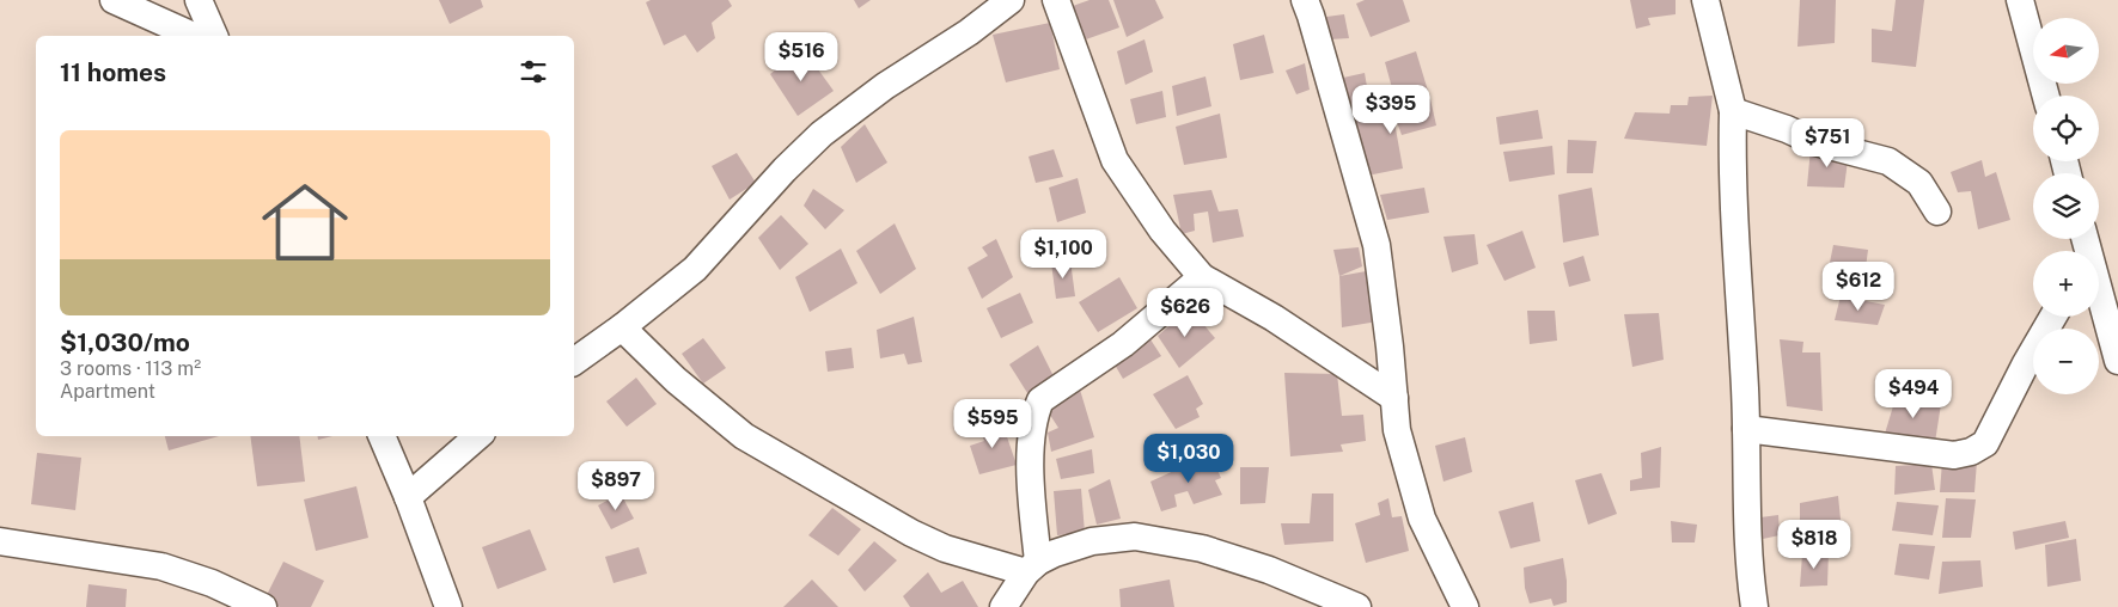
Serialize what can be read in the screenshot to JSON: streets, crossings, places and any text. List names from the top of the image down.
{
  "north": "left",
  "page": {
    "map_buttons": ["+", "−"],
    "price": [
      "$516",
      "$395",
      "$751",
      "$1,100",
      "$612",
      "$626",
      "$494",
      "$595",
      "$1,030",
      "$897",
      "$818"
    ],
    "heading": "11 homes",
    "list": [
      {
        "name": "$1,030/mo",
        "note": "3 rooms · 113 m² · Apartment"
      }
    ]
  }
}
